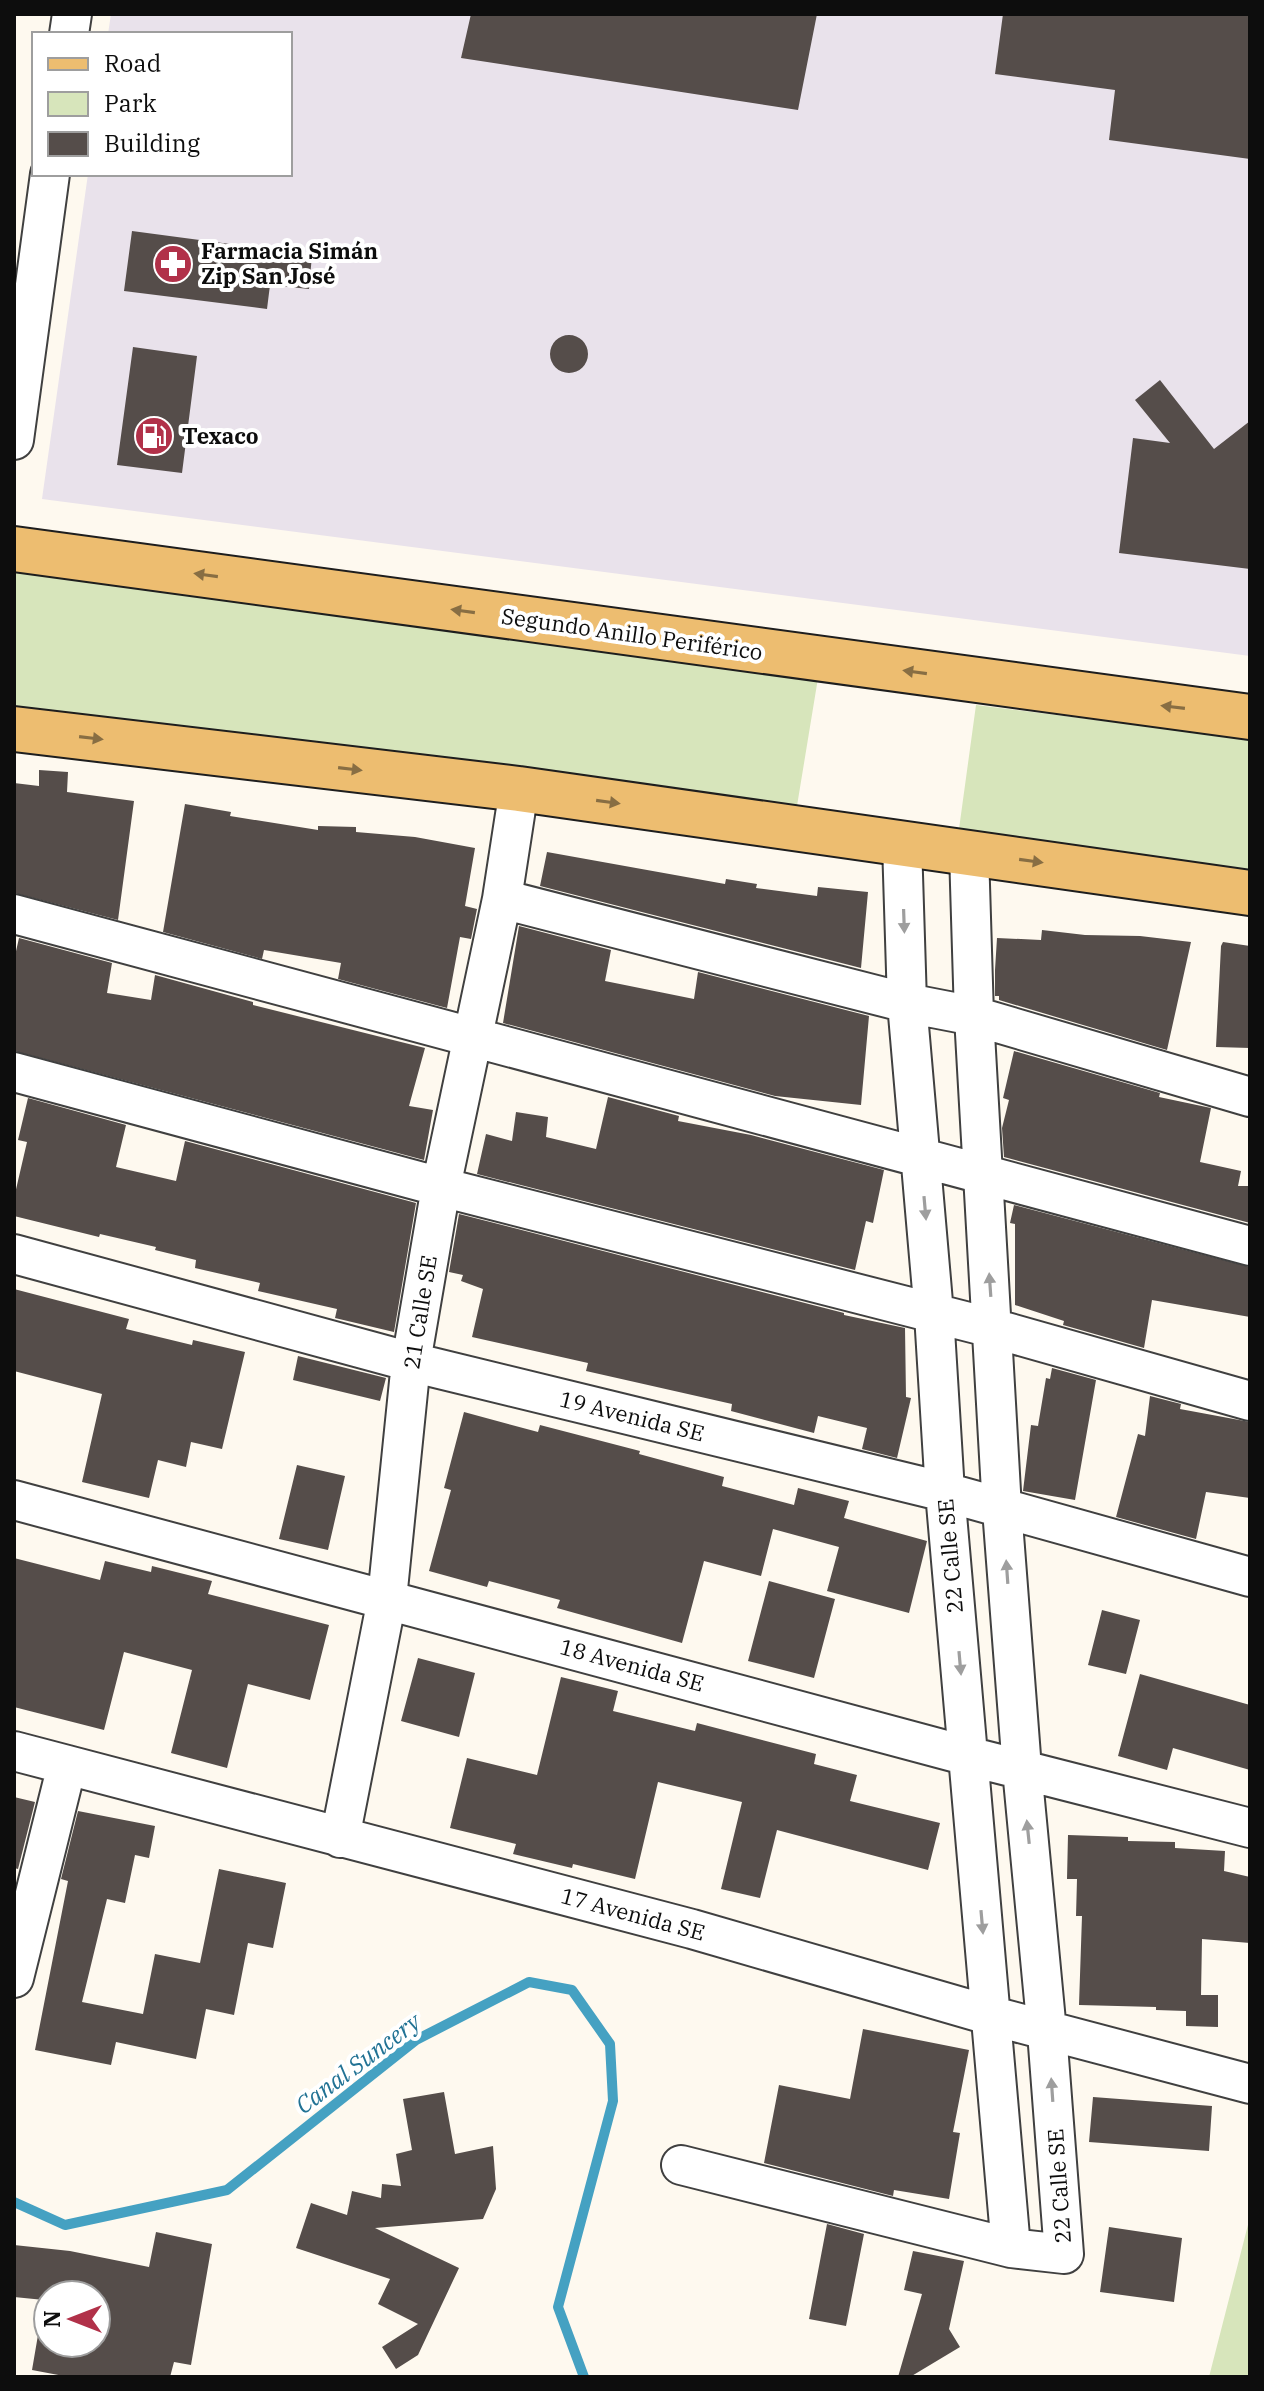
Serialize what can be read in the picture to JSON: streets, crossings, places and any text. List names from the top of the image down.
{
  "streets": {
    "main road": ["Segundo Anillo Periférico"],
    "street": [
      "21 Calle SE",
      "19 Avenida SE",
      "22 Calle SE",
      "18 Avenida SE",
      "17 Avenida SE"
    ]
  },
  "crossings": [
    ["21 Calle SE", "19 Avenida SE"],
    ["21 Calle SE", "18 Avenida SE"],
    ["21 Calle SE", "17 Avenida SE"],
    ["19 Avenida SE", "22 Calle SE"],
    ["22 Calle SE", "18 Avenida SE"],
    ["22 Calle SE", "17 Avenida SE"]
  ],
  "water": ["Canal Suncery"],
  "places": {
    "pharmacy": ["Farmacia Simán Zip San José"],
    "fuel station": ["Texaco"]
  },
  "legend": ["Road", "Park", "Building"],
  "north": "left"
}
